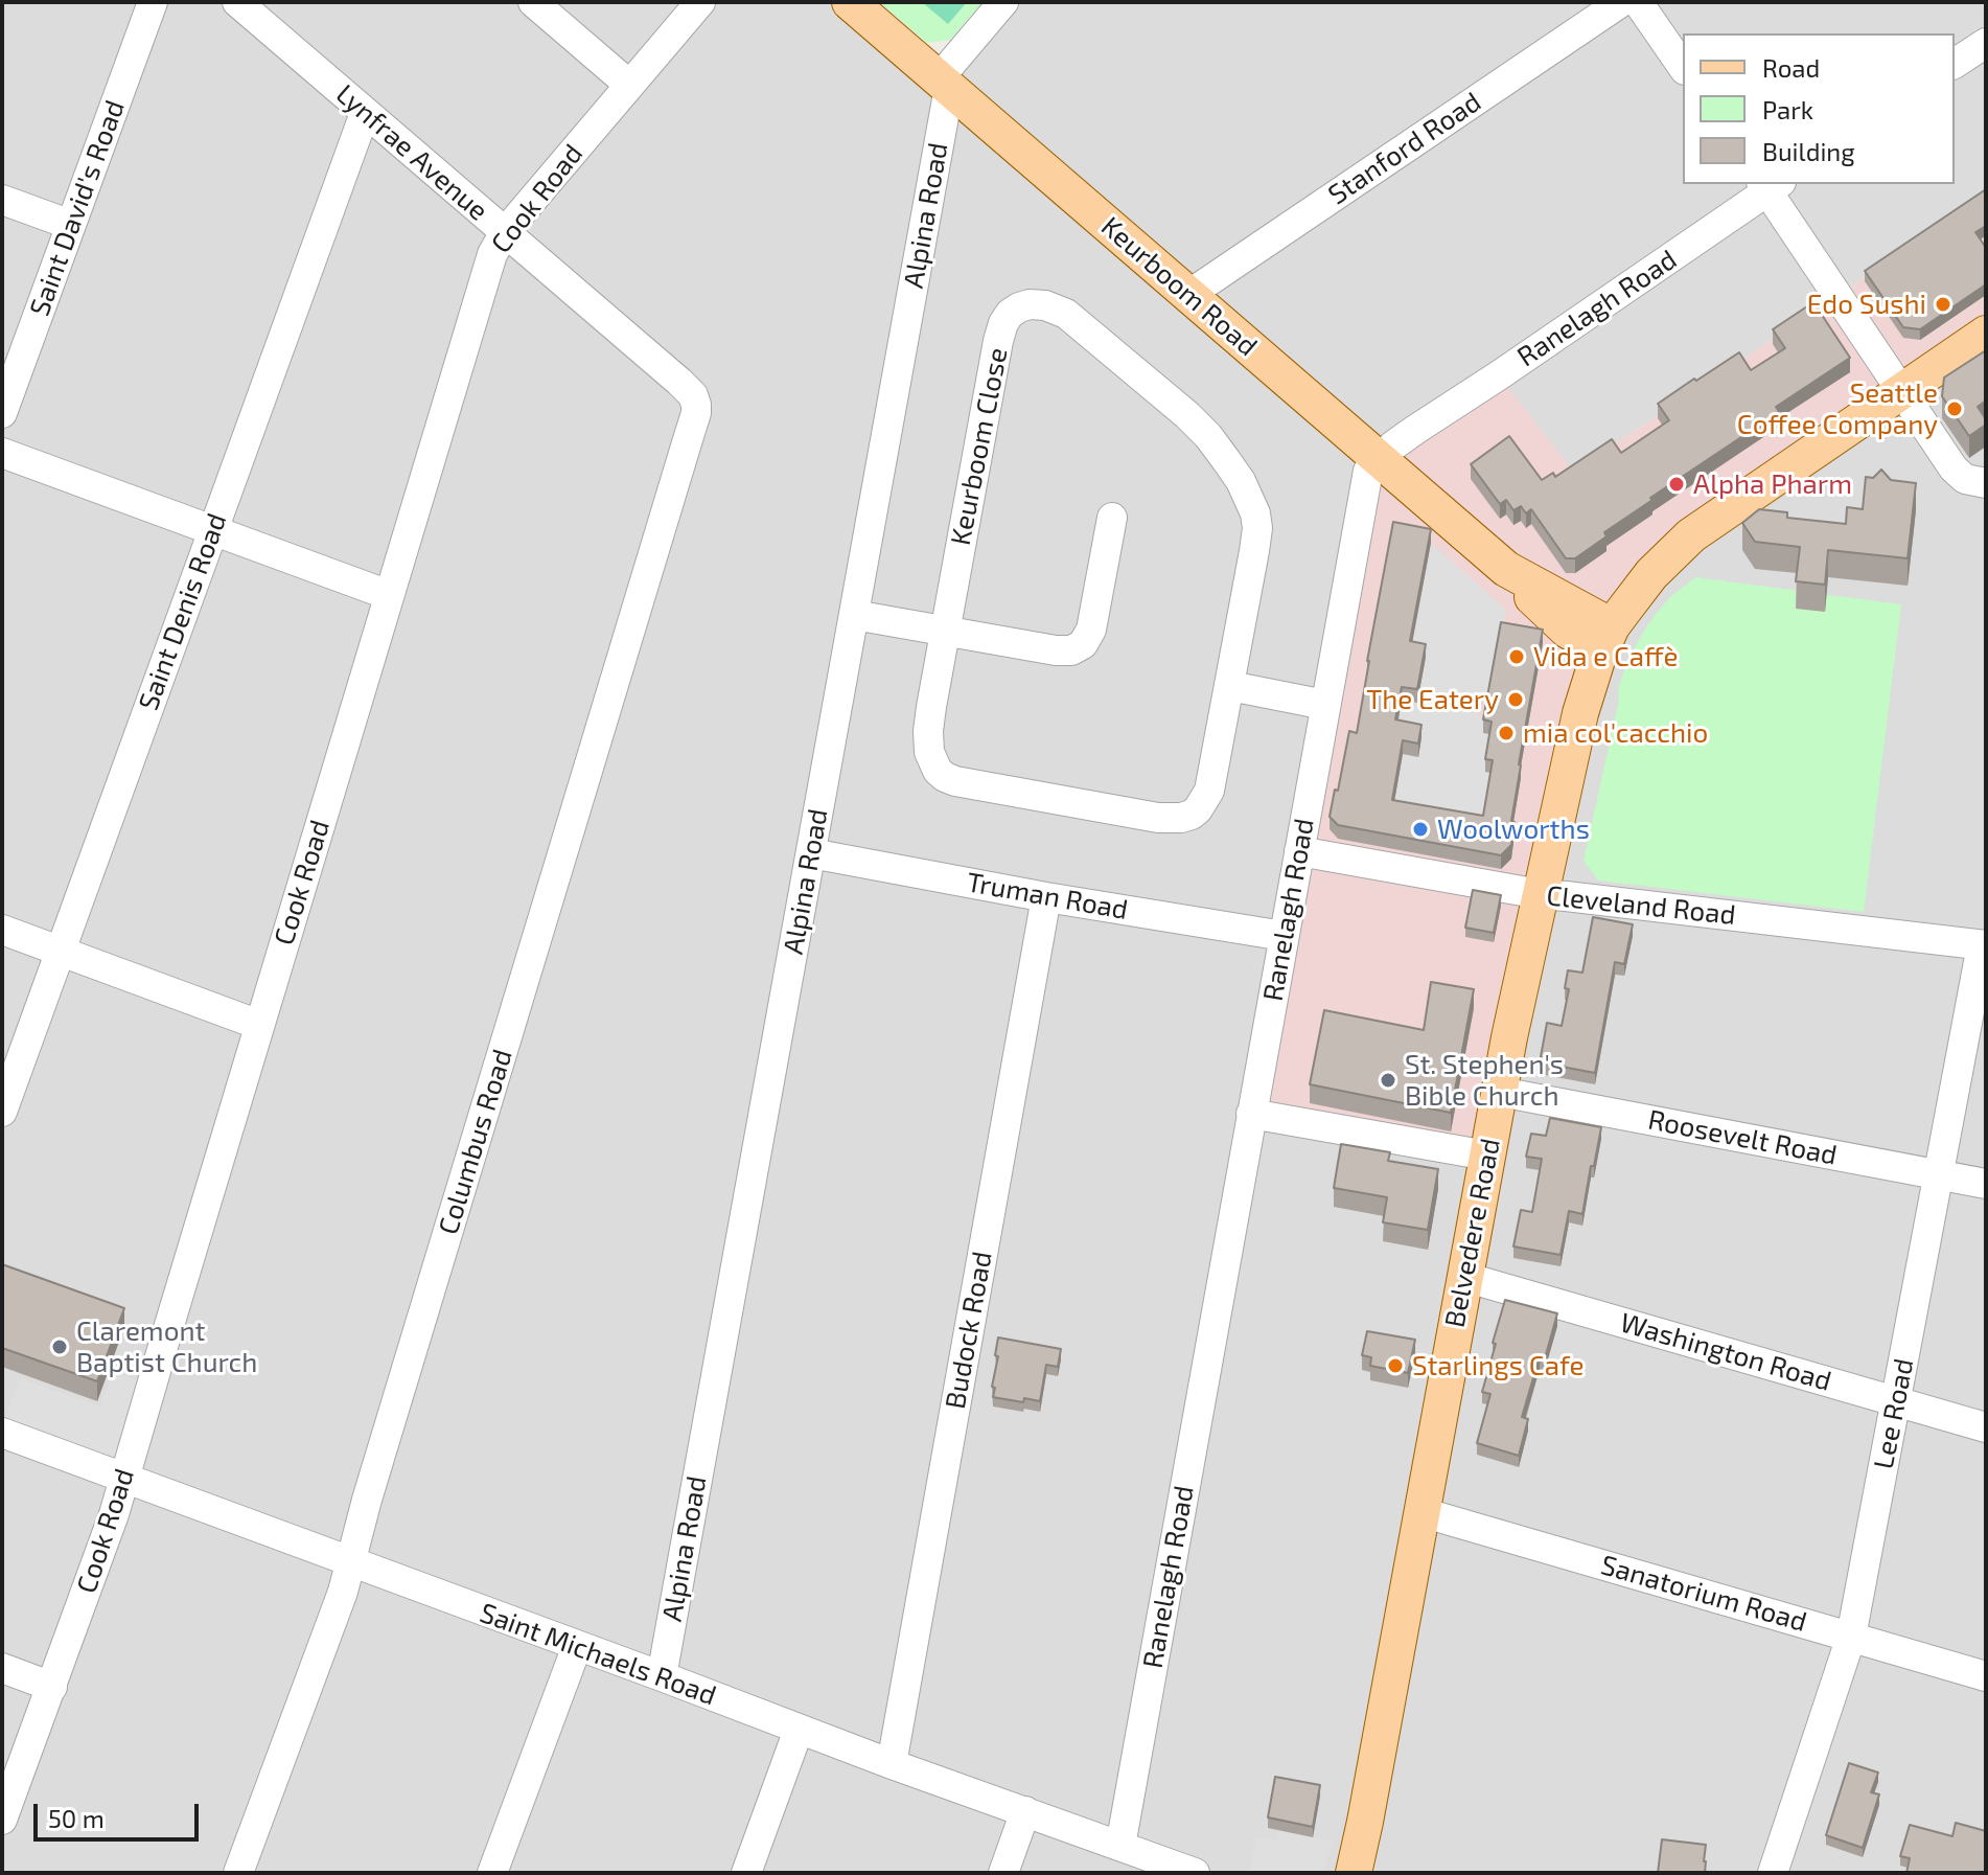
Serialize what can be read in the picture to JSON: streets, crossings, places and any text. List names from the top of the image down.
{
  "streets": {
    "main road": ["Keurboom Road", "Belvedere Road"],
    "street": [
      "Stanford Road",
      "Lynfrae Avenue",
      "Cook Road",
      "Saint David's Road",
      "Alpina Road",
      "Ranelagh Road",
      "Keurboom Close",
      "Saint Denis Road",
      "Truman Road",
      "Cleveland Road",
      "Roosevelt Road",
      "Columbus Road",
      "Budock Road",
      "Washington Road",
      "Lee Road",
      "Sanatorium Road",
      "Saint Michaels Road"
    ]
  },
  "crossings": [
    ["Stanford Road", "Keurboom Road"],
    ["Lynfrae Avenue", "Cook Road"],
    ["Lynfrae Avenue", "Saint Denis Road"],
    ["Lynfrae Avenue", "Columbus Road"],
    ["Cook Road", "Saint Michaels Road"],
    ["Alpina Road", "Keurboom Road"],
    ["Alpina Road", "Truman Road"],
    ["Alpina Road", "Saint Michaels Road"],
    ["Keurboom Road", "Ranelagh Road"],
    ["Keurboom Road", "Belvedere Road"],
    ["Ranelagh Road", "Truman Road"],
    ["Ranelagh Road", "Cleveland Road"],
    ["Ranelagh Road", "Saint Michaels Road"],
    ["Truman Road", "Budock Road"],
    ["Cleveland Road", "Belvedere Road"],
    ["Cleveland Road", "Lee Road"],
    ["Roosevelt Road", "Belvedere Road"],
    ["Roosevelt Road", "Lee Road"],
    ["Columbus Road", "Saint Michaels Road"],
    ["Belvedere Road", "Washington Road"],
    ["Belvedere Road", "Sanatorium Road"],
    ["Budock Road", "Saint Michaels Road"],
    ["Washington Road", "Lee Road"],
    ["Lee Road", "Sanatorium Road"]
  ],
  "places": [
    "Edo Sushi",
    "Seattle Coffee Company",
    "Alpha Pharm",
    "Vida e Caffè",
    "The Eatery",
    "mia col'cacchio",
    "Woolworths",
    "St. Stephen's Bible Church",
    "Claremont Baptist Church",
    "Starlings Cafe"
  ],
  "legend": ["Road", "Park", "Building"],
  "scale_bar": "50 m"
}
